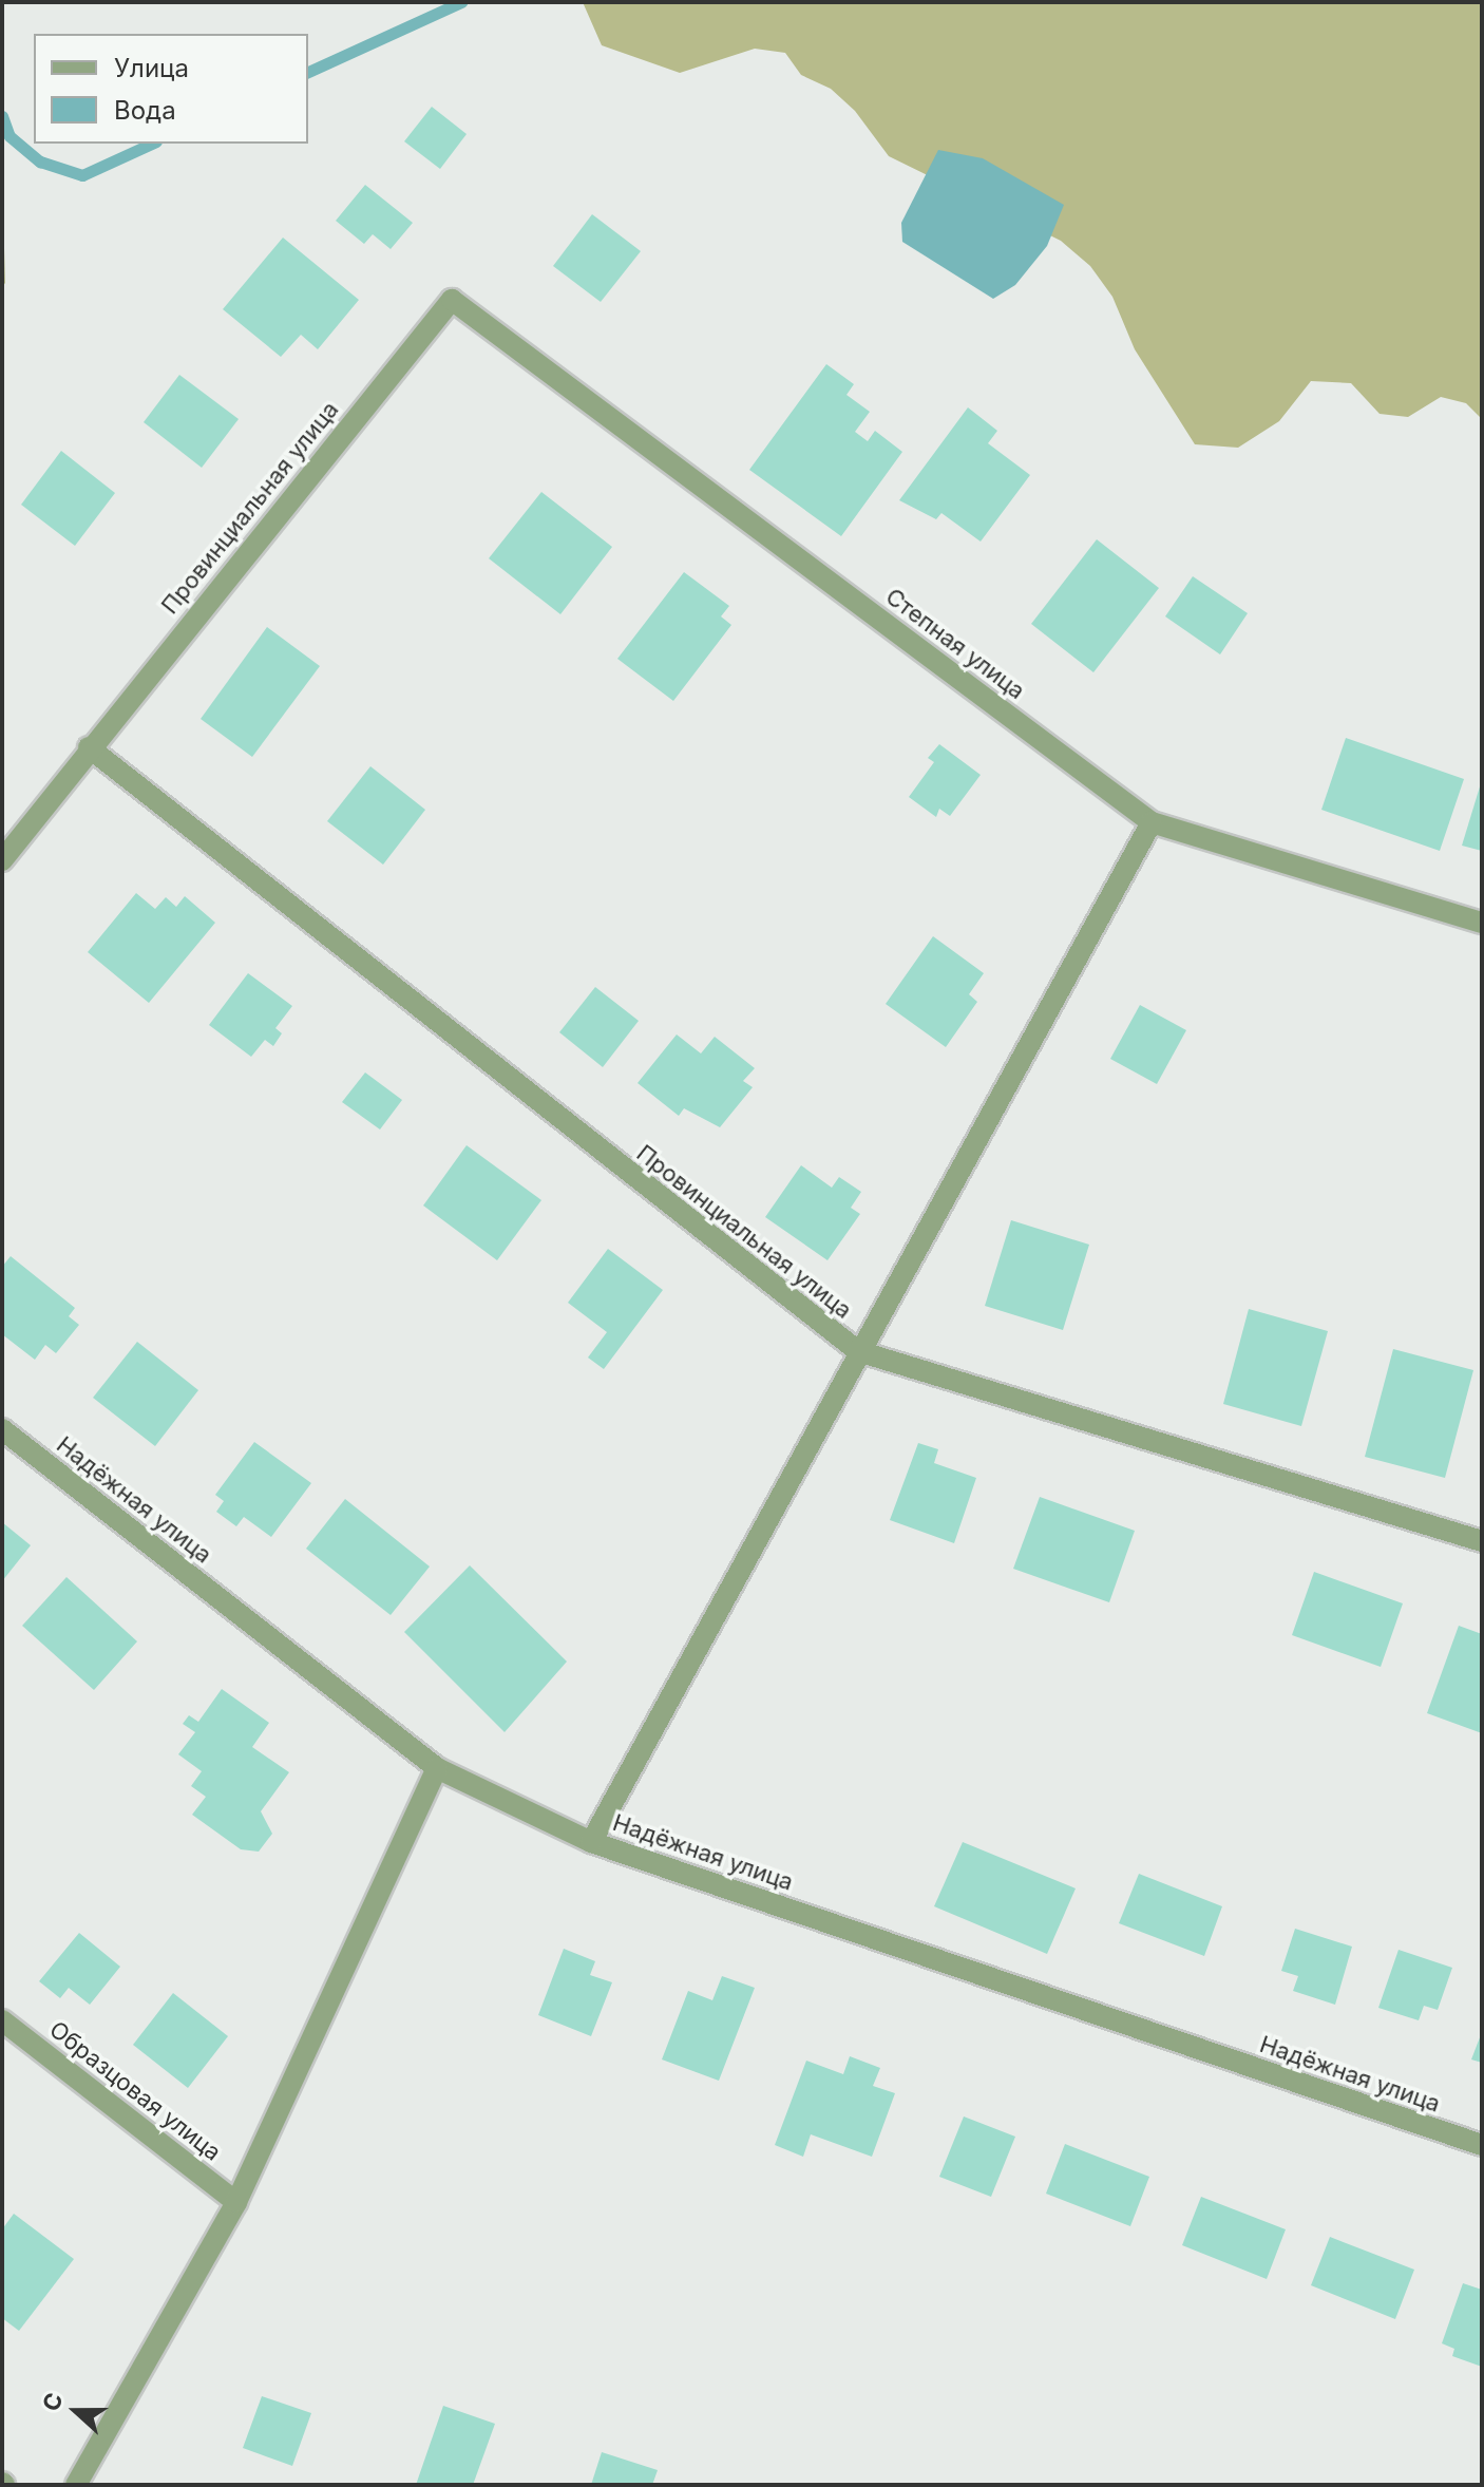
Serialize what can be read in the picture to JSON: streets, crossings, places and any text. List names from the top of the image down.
{
  "streets": {
    "street": [
      "Провинциальная улица",
      "Степная улица",
      "Надёжная улица",
      "Образцовая улица"
    ]
  },
  "crossings": [
    ["Провинциальная улица", "Степная улица"]
  ],
  "legend": ["Улица", "Вода"],
  "north": "left"
}
